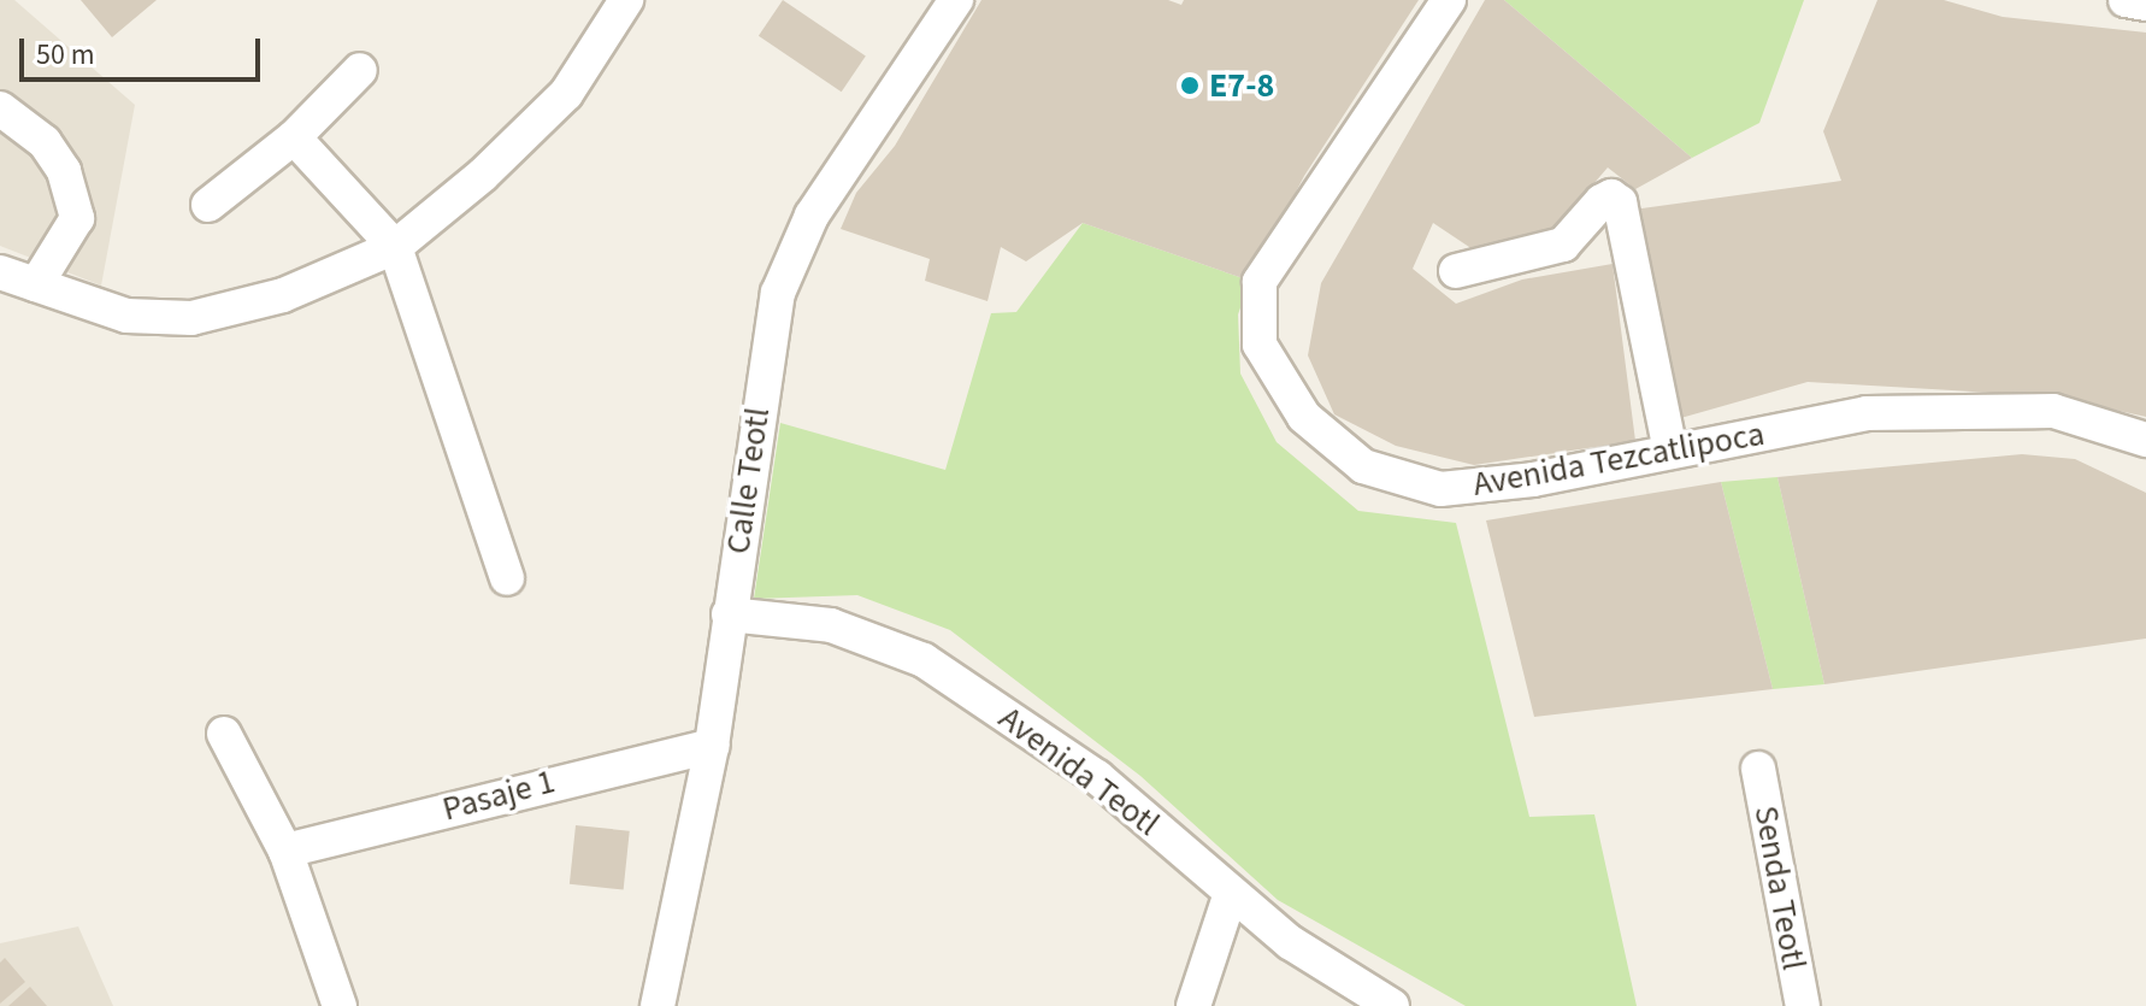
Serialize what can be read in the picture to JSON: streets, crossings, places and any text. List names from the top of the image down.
{
  "streets": {
    "street": [
      "Avenida Tezcatlipoca",
      "Calle Teotl",
      "Avenida Teotl",
      "Pasaje 1",
      "Senda Teotl"
    ]
  },
  "crossings": [
    ["Calle Teotl", "Avenida Teotl"],
    ["Calle Teotl", "Pasaje 1"]
  ],
  "places": ["E7-8"],
  "scale_bar": "50 m"
}
